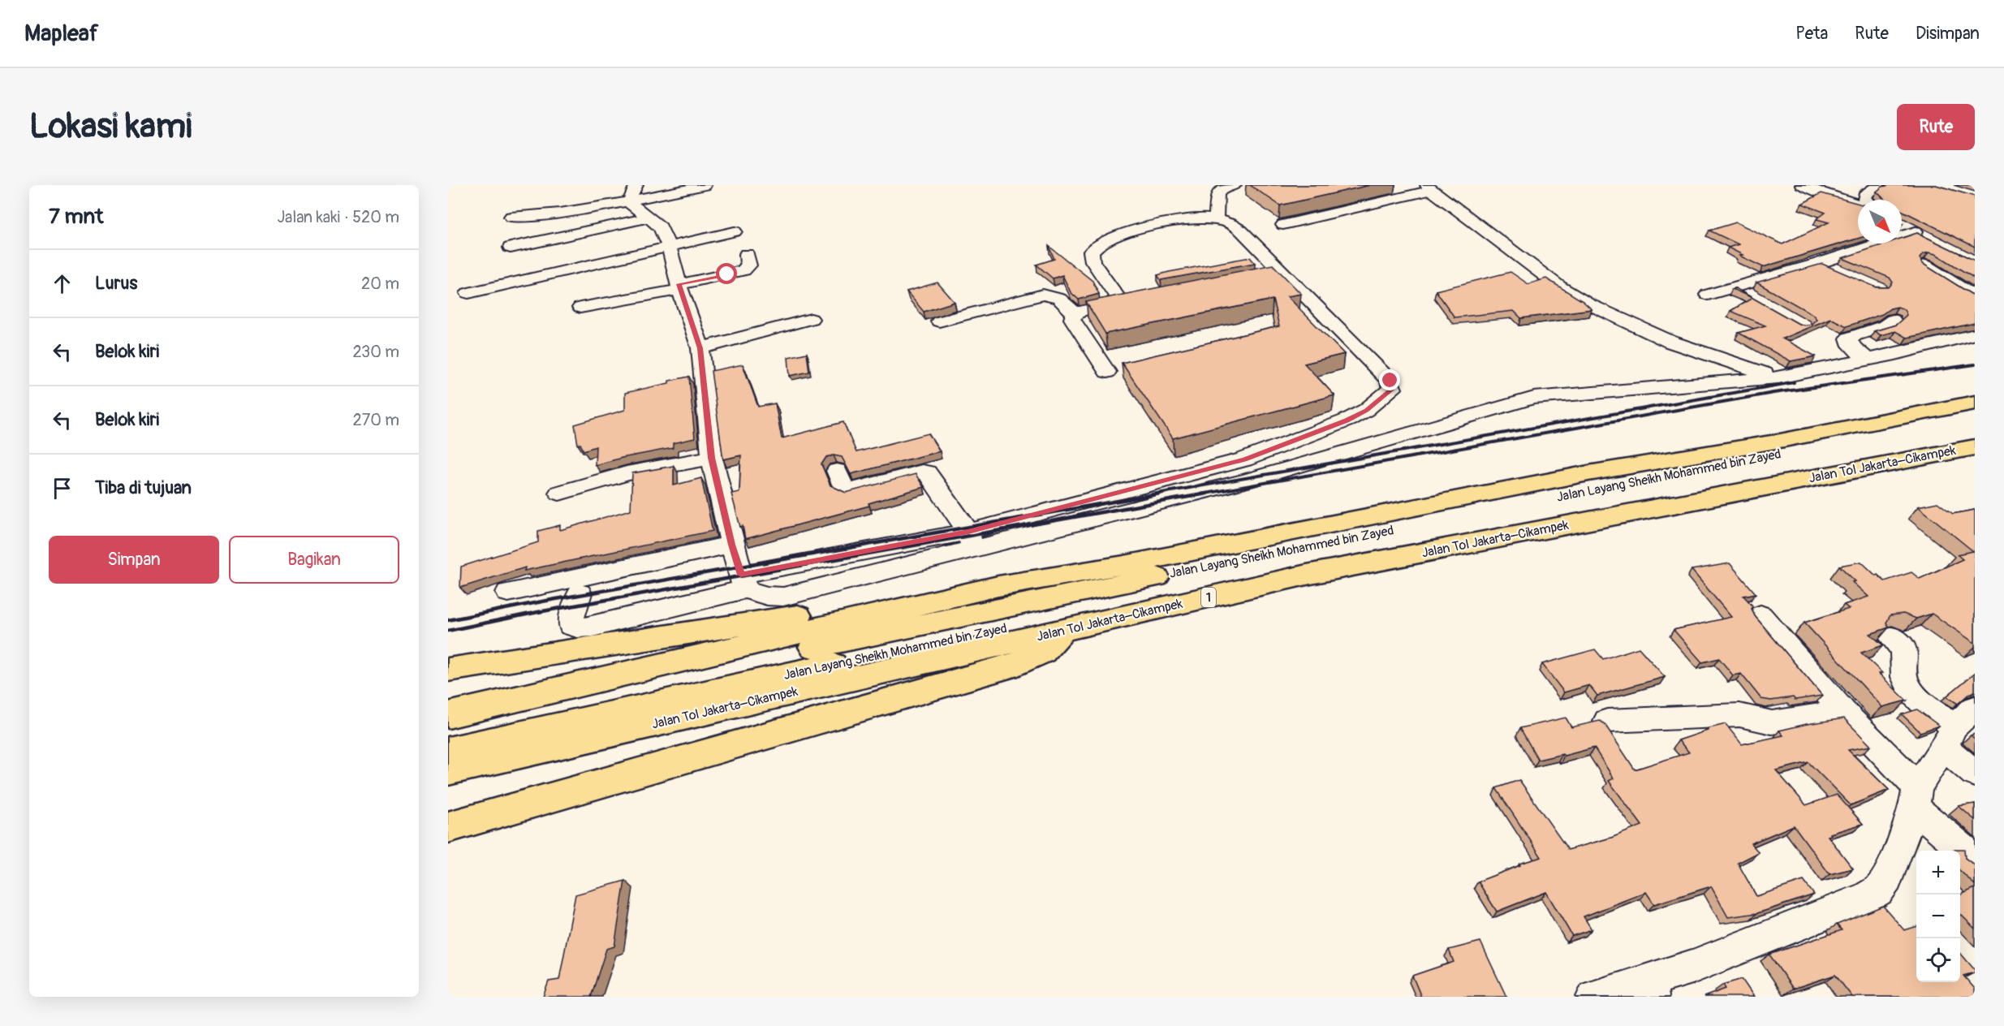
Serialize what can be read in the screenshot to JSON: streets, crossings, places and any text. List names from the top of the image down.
{
  "streets": {
    "highway": ["Jalan Tol Jakarta–Cikampek", "Jalan Layang Sheikh Mohammed bin Zayed", "1"]
  },
  "north": "bottom right",
  "page": {
    "header": "Mapleaf",
    "nav": ["Peta", "Rute", "Disimpan"],
    "buttons": [
      "Rute",
      ["Simpan", "Bagikan"]
    ],
    "title": "Lokasi kami",
    "heading": ["7 mnt", "Jalan kaki · 520 m"],
    "list": [
      ["Lurus", "20 m"],
      ["Belok kiri", "230 m"],
      ["Belok kiri", "270 m"],
      "Tiba di tujuan"
    ],
    "map_buttons": ["+", "−"]
  }
}
